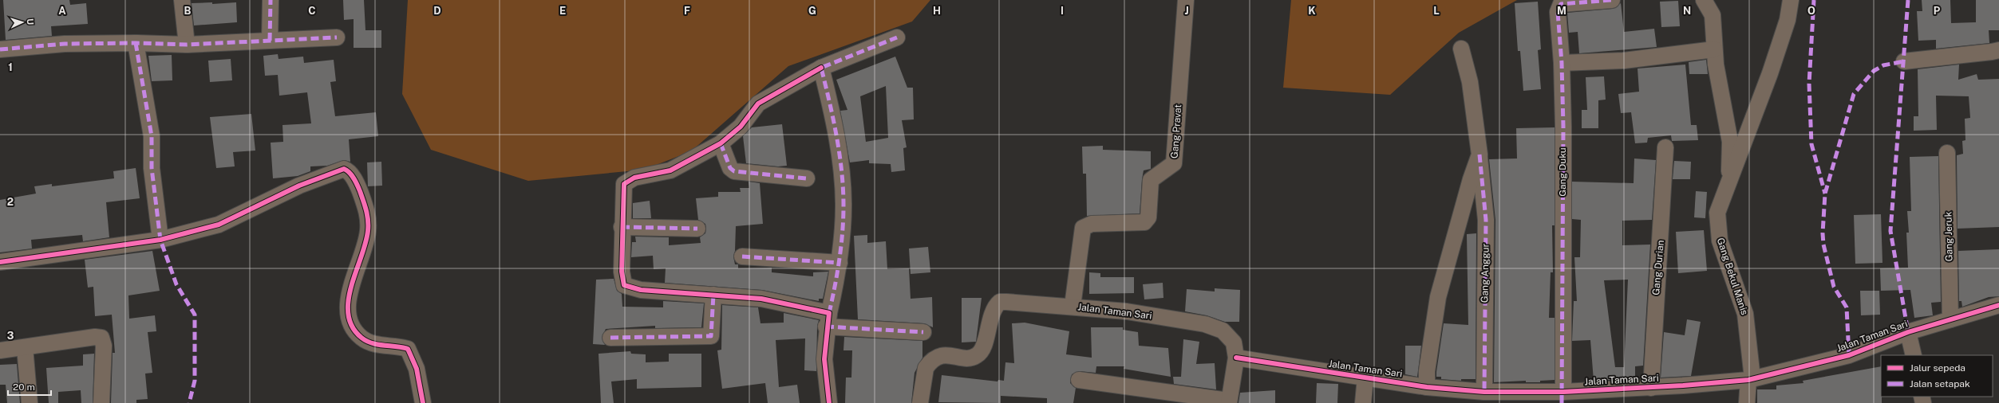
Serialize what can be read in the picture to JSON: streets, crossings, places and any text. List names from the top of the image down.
{
  "streets": {
    "street": [
      "Gang Pravat",
      "Gang Duku",
      "Gang Jeruk",
      "Gang Durian",
      "Gang Anggur",
      "Gang Bekul Manis",
      "Jalan Taman Sari"
    ]
  },
  "crossings": [
    ["Gang Pravat", "Jalan Taman Sari"],
    ["Gang Duku", "Jalan Taman Sari"],
    ["Gang Jeruk", "Jalan Taman Sari"],
    ["Gang Durian", "Jalan Taman Sari"],
    ["Gang Anggur", "Jalan Taman Sari"],
    ["Gang Bekul Manis", "Jalan Taman Sari"]
  ],
  "legend": ["Jalur sepeda", "Jalan setapak"],
  "scale_bar": "20 m",
  "north": "right",
  "grid": {
    "columns": [
      "A",
      "B",
      "C",
      "D",
      "E",
      "F",
      "G",
      "H",
      "I",
      "J",
      "K",
      "L",
      "M",
      "N",
      "O",
      "P"
    ],
    "rows": ["1", "2", "3"]
  }
}
